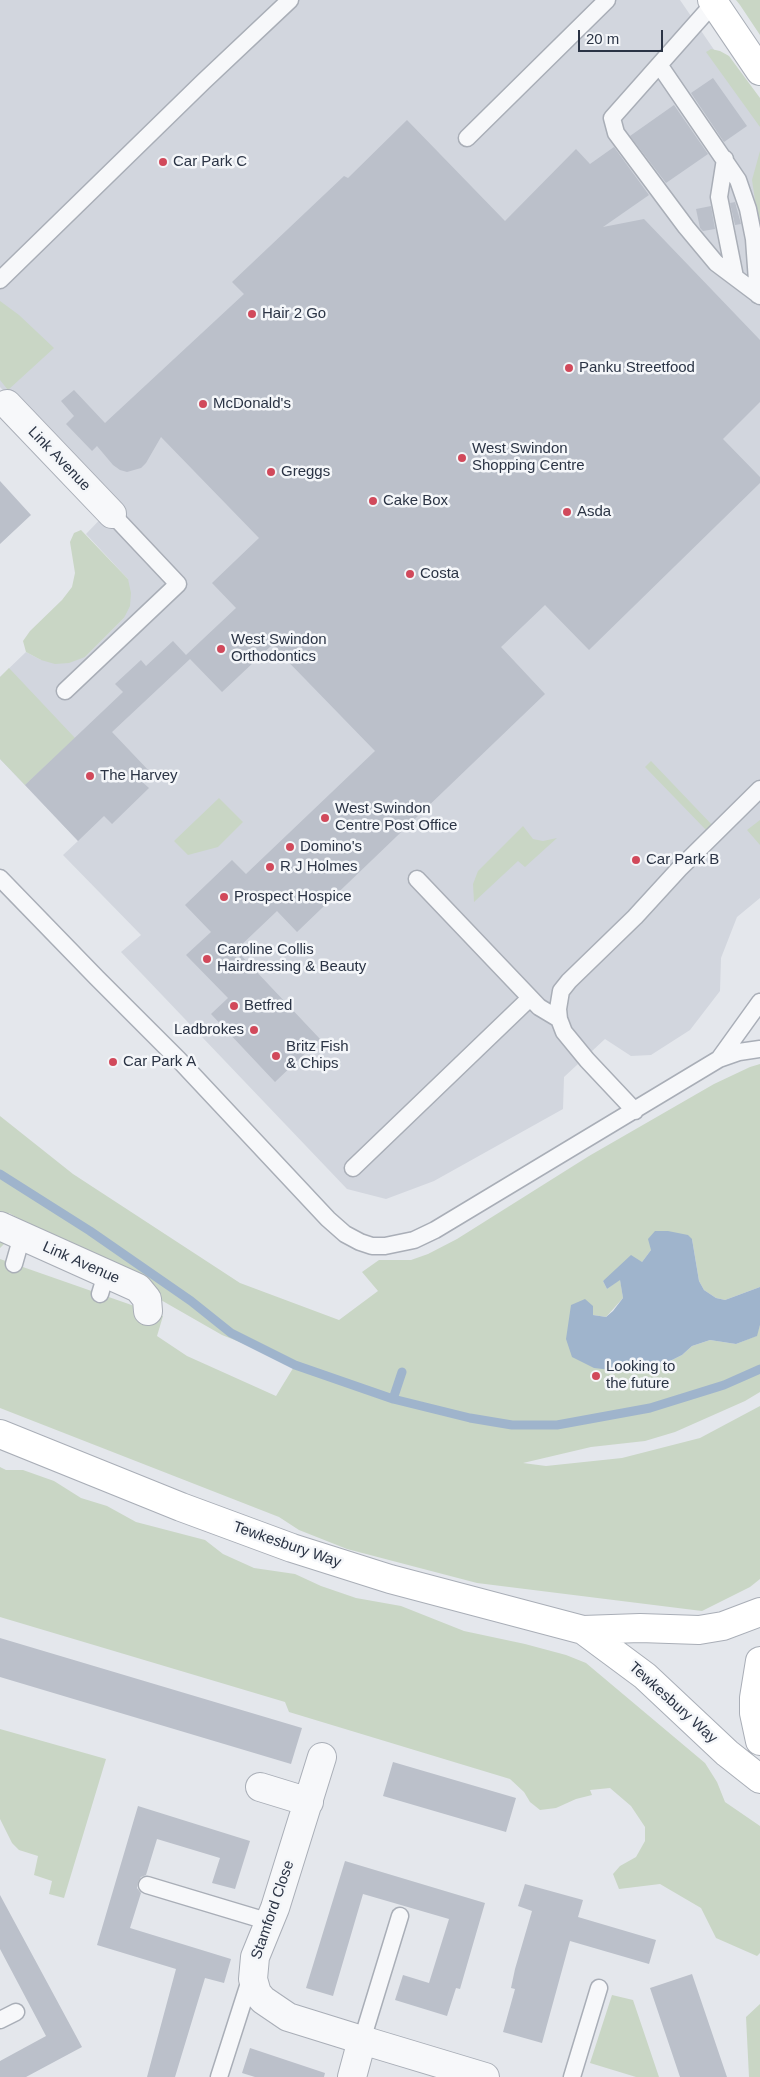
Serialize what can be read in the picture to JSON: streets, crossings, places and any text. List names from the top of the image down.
{
  "streets": {
    "main road": ["Tewkesbury Way"],
    "street": ["Link Avenue", "Stamford Close"]
  },
  "places": [
    "Car Park C",
    "Hair 2 Go",
    "Panku Streetfood",
    "McDonald's",
    "West Swindon Shopping Centre",
    "Greggs",
    "Cake Box",
    "Asda",
    "Costa",
    "West Swindon Orthodontics",
    "The Harvey",
    "West Swindon Centre Post Office",
    "Domino's",
    "Car Park B",
    "R J Holmes",
    "Prospect Hospice",
    "Caroline Collis Hairdressing & Beauty",
    "Betfred",
    "Ladbrokes",
    "Britz Fish & Chips",
    "Car Park A",
    "Looking to the future"
  ],
  "scale_bar": "20 m"
}
